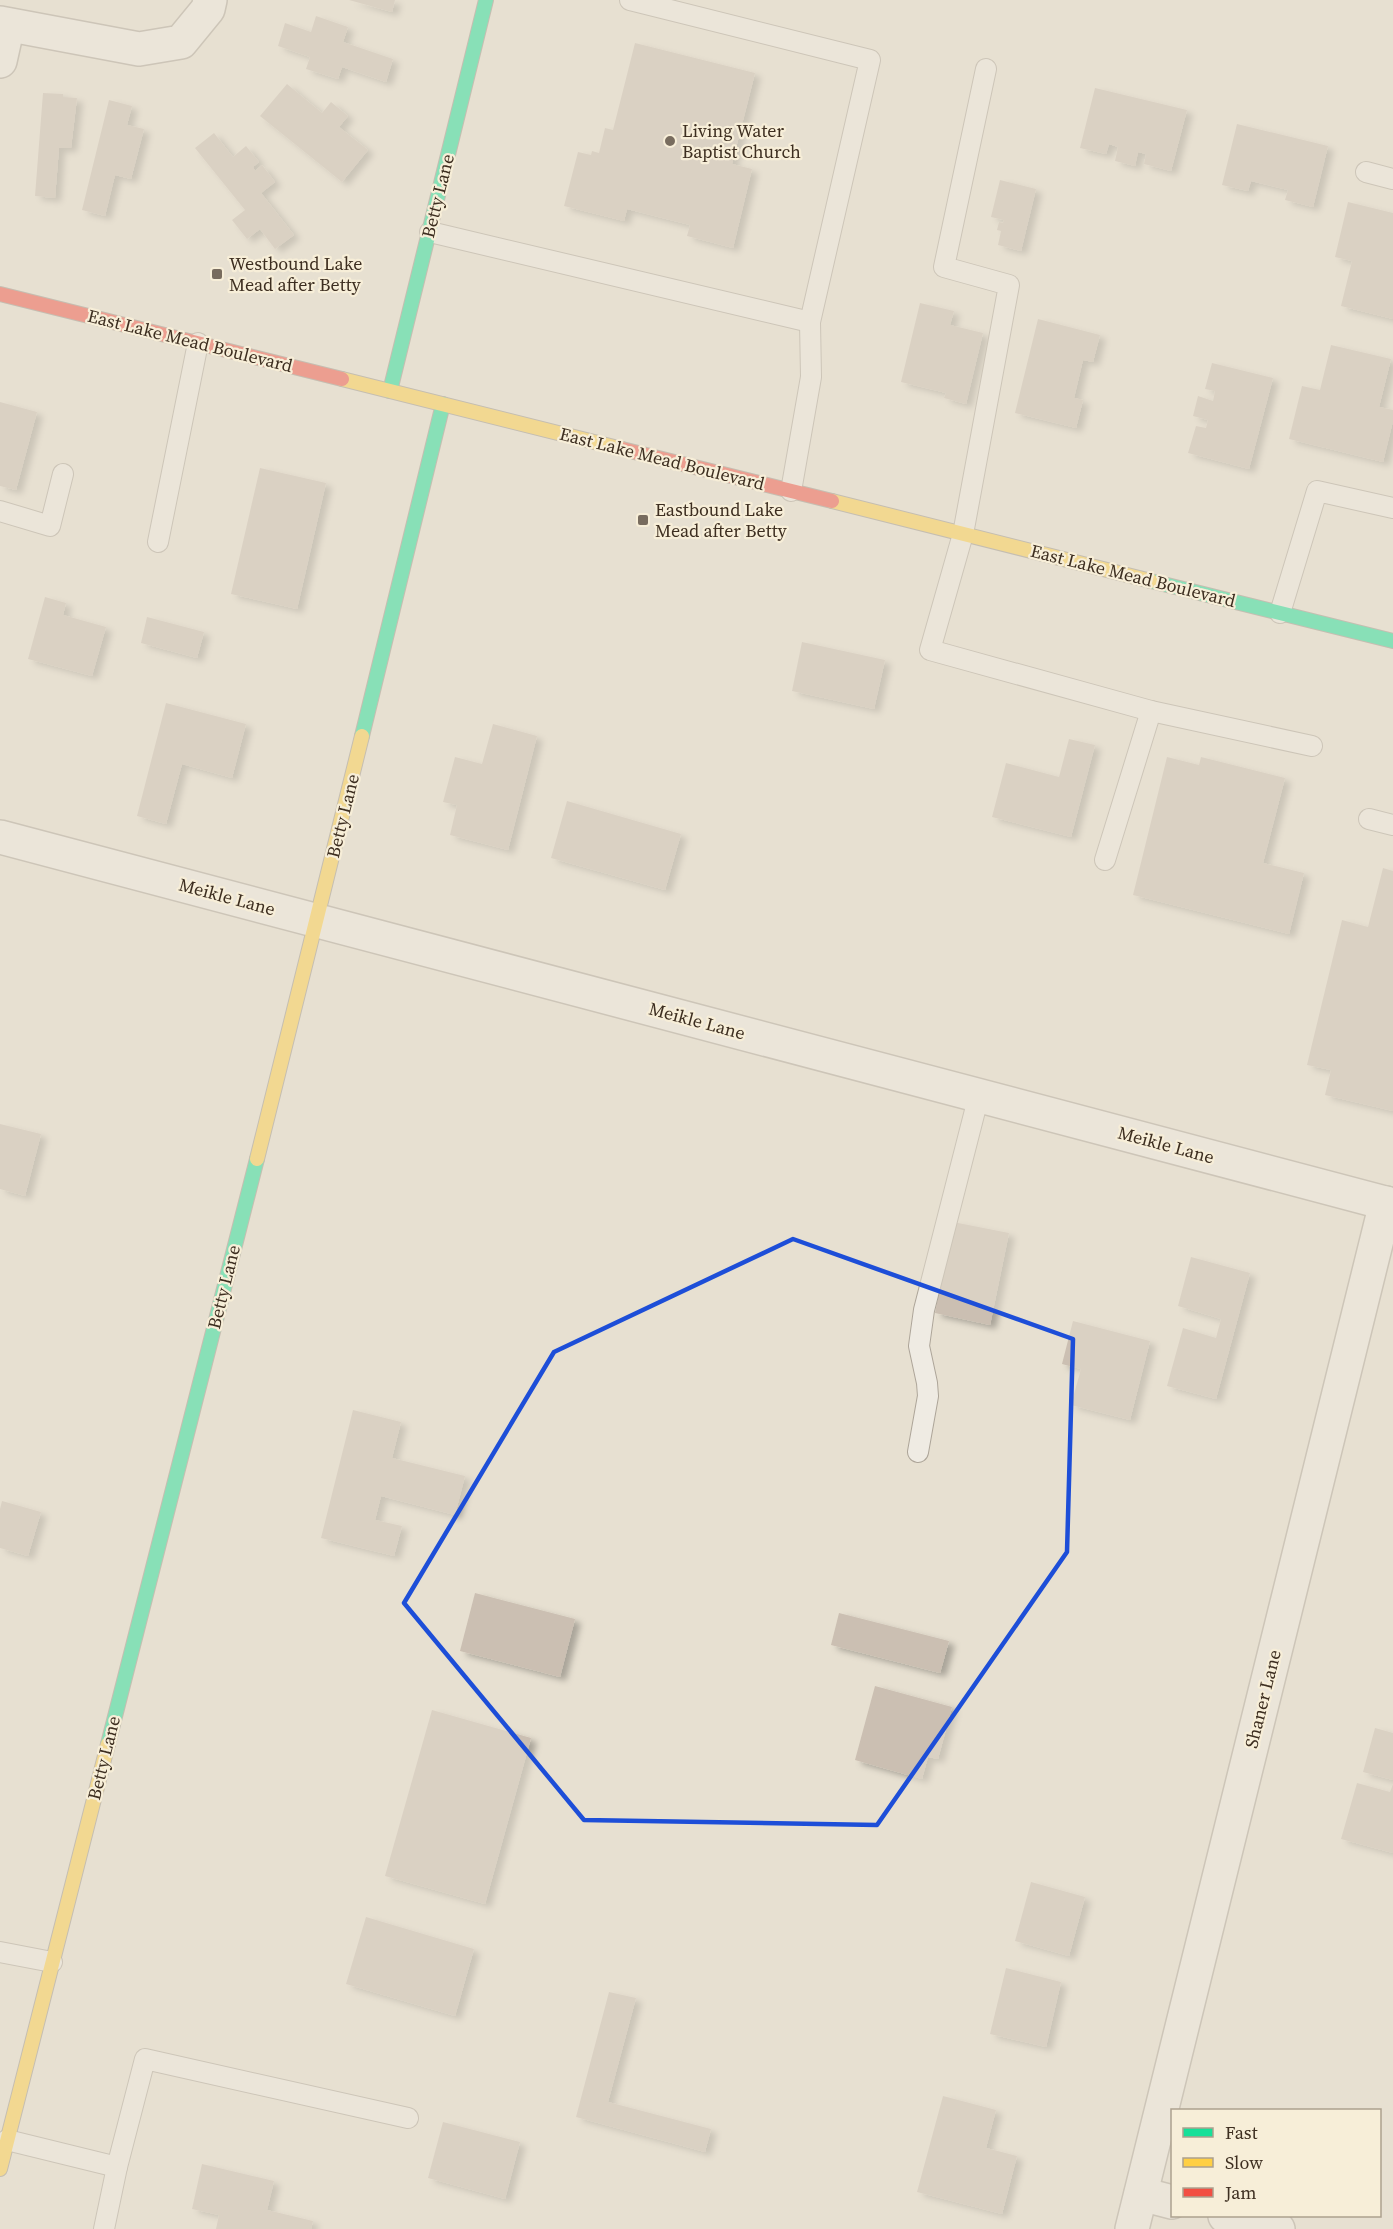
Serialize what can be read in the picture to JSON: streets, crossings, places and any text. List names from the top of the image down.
{
  "streets": {
    "street": [
      "Betty Lane",
      "East Lake Mead Boulevard",
      "Meikle Lane",
      "Shaner Lane"
    ]
  },
  "crossings": [
    ["Betty Lane", "East Lake Mead Boulevard"],
    ["Betty Lane", "Meikle Lane"],
    ["Meikle Lane", "Shaner Lane"]
  ],
  "places": {
    "other": ["Living Water Baptist Church"],
    "transit": ["Westbound Lake Mead after Betty", "Eastbound Lake Mead after Betty"]
  },
  "legend": ["Fast", "Slow", "Jam"]
}
